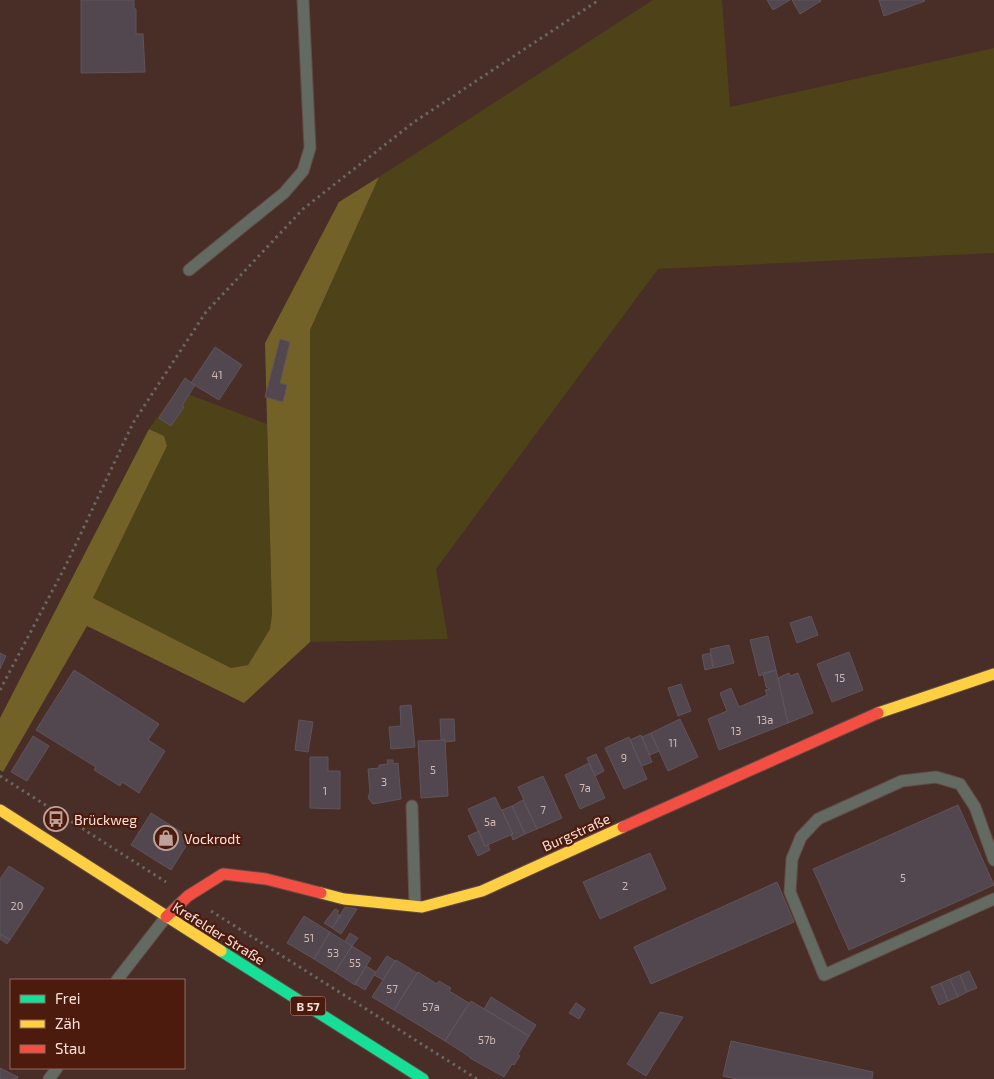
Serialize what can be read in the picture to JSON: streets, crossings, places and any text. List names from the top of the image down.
{
  "streets": {
    "street": ["Burgstraße", "Krefelder Straße", "B 57"]
  },
  "crossings": [
    ["Burgstraße", "Krefelder Straße"]
  ],
  "places": {
    "bus stop": ["Brückweg"],
    "shop": ["Vockrodt"]
  },
  "house_numbers": [
    "41",
    "15",
    "13a",
    "13",
    "11",
    "9",
    "5",
    "3",
    "7a",
    "1",
    "7",
    "5a",
    "5",
    "2",
    "20",
    "51",
    "53",
    "55",
    "57",
    "57a",
    "57b"
  ],
  "legend": ["Frei", "Zäh", "Stau"]
}
